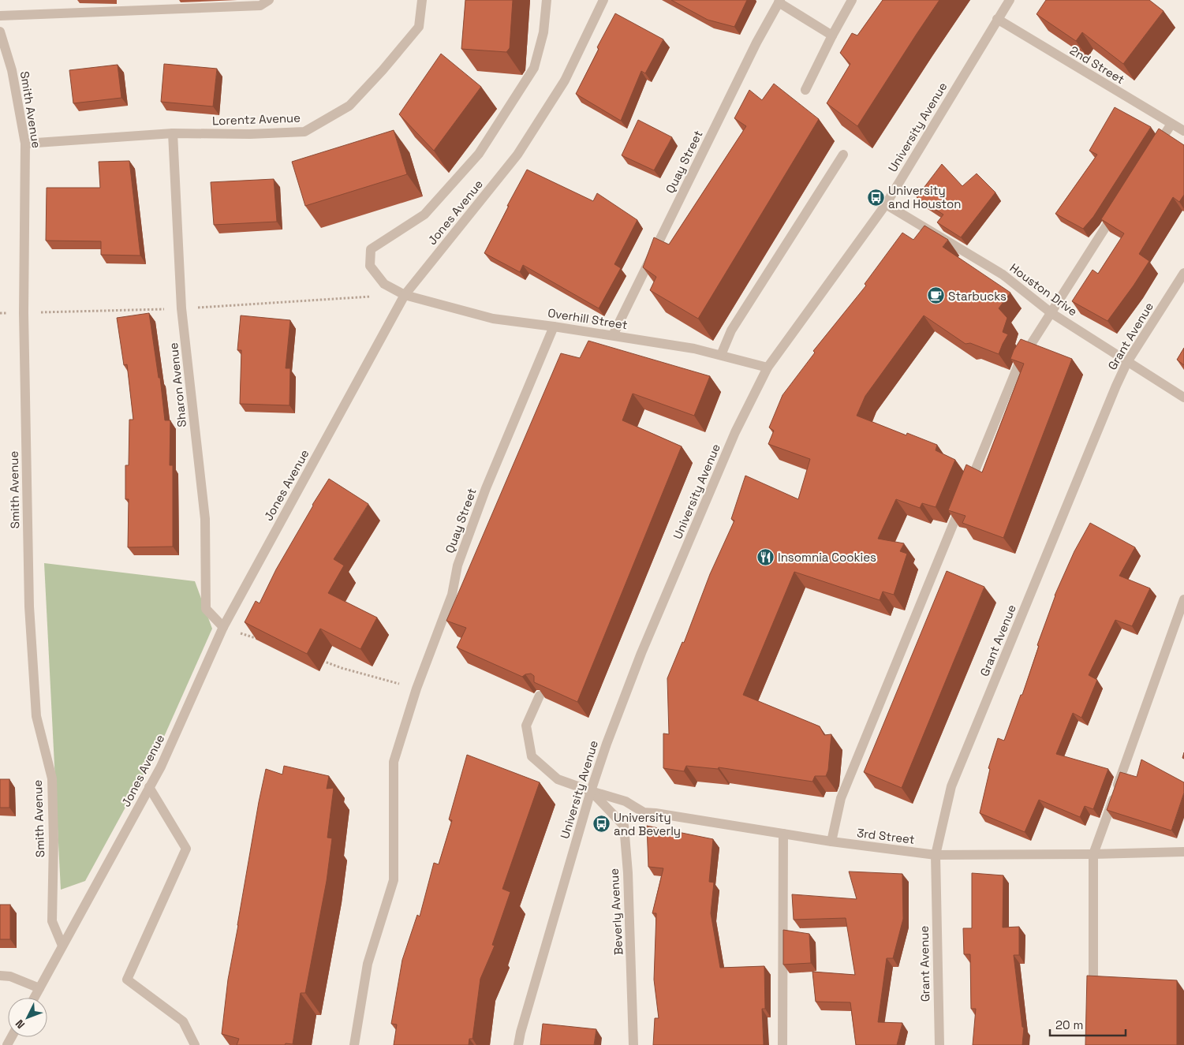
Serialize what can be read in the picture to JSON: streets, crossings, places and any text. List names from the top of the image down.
{
  "streets": {
    "street": [
      "2nd Street",
      "Smith Avenue",
      "Lorentz Avenue",
      "University Avenue",
      "Quay Street",
      "Jones Avenue",
      "Houston Drive",
      "Overhill Street",
      "Grant Avenue",
      "Sharon Avenue",
      "3rd Street",
      "Beverly Avenue"
    ]
  },
  "crossings": [
    ["2nd Street", "University Avenue"],
    ["Smith Avenue", "Lorentz Avenue"],
    ["Smith Avenue", "Jones Avenue"],
    ["Lorentz Avenue", "Sharon Avenue"],
    ["University Avenue", "Houston Drive"],
    ["University Avenue", "Overhill Street"],
    ["University Avenue", "3rd Street"],
    ["University Avenue", "Beverly Avenue"],
    ["Quay Street", "Overhill Street"],
    ["Jones Avenue", "Overhill Street"],
    ["Jones Avenue", "Sharon Avenue"],
    ["Houston Drive", "Grant Avenue"],
    ["Grant Avenue", "3rd Street"],
    ["3rd Street", "Beverly Avenue"]
  ],
  "places": {
    "bus stop": ["University and Houston", "University and Beverly"],
    "cafe": ["Starbucks"],
    "restaurant": ["Insomnia Cookies"]
  },
  "scale_bar": "20 m",
  "north": "bottom left"
}
